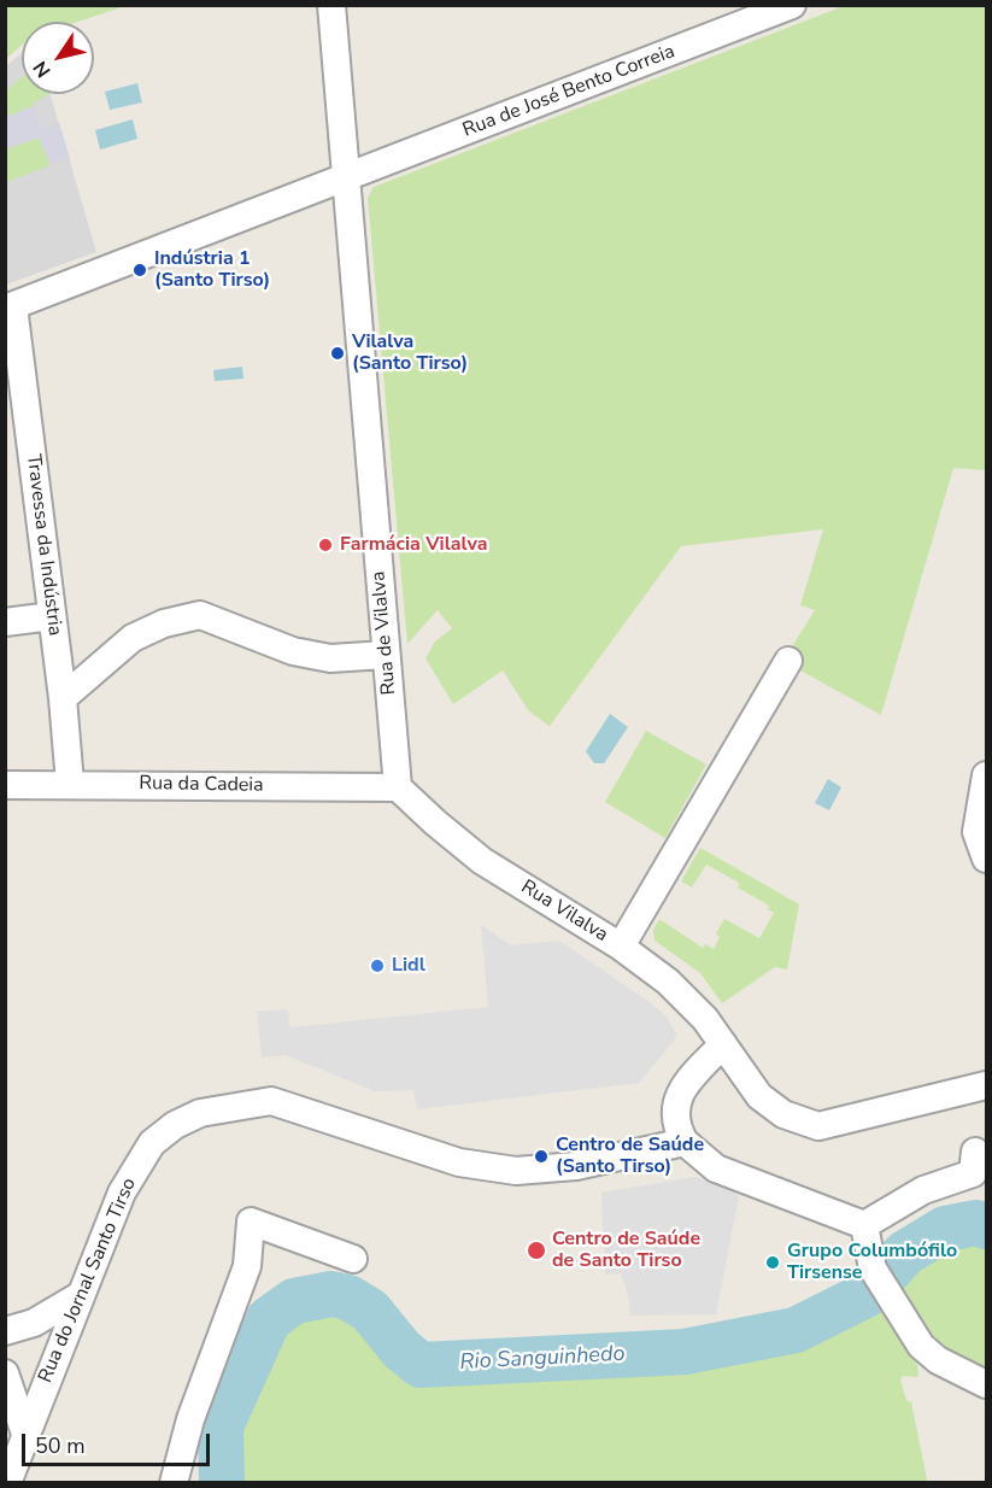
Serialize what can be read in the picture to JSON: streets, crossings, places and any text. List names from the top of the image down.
{
  "streets": {
    "street": [
      "Rua de José Bento Correia",
      "Travessa da Indústria",
      "Rua de Vilalva",
      "Rua da Cadeia",
      "Rua Vilalva",
      "Rua do Jornal Santo Tirso"
    ]
  },
  "crossings": [
    ["Rua de José Bento Correia", "Travessa da Indústria"],
    ["Rua de José Bento Correia", "Rua de Vilalva"],
    ["Travessa da Indústria", "Rua da Cadeia"],
    ["Rua de Vilalva", "Rua da Cadeia"],
    ["Rua de Vilalva", "Rua Vilalva"],
    ["Rua da Cadeia", "Rua Vilalva"]
  ],
  "water": ["Rio Sanguinhedo"],
  "places": [
    "Indústria 1 (Santo Tirso)",
    "Vilalva (Santo Tirso)",
    "Farmácia Vilalva",
    "Lidl",
    "Centro de Saúde (Santo Tirso)",
    "Centro de Saúde de Santo Tirso",
    "Grupo Columbófilo Tirsense"
  ],
  "scale_bar": "50 m",
  "north": "bottom left"
}
